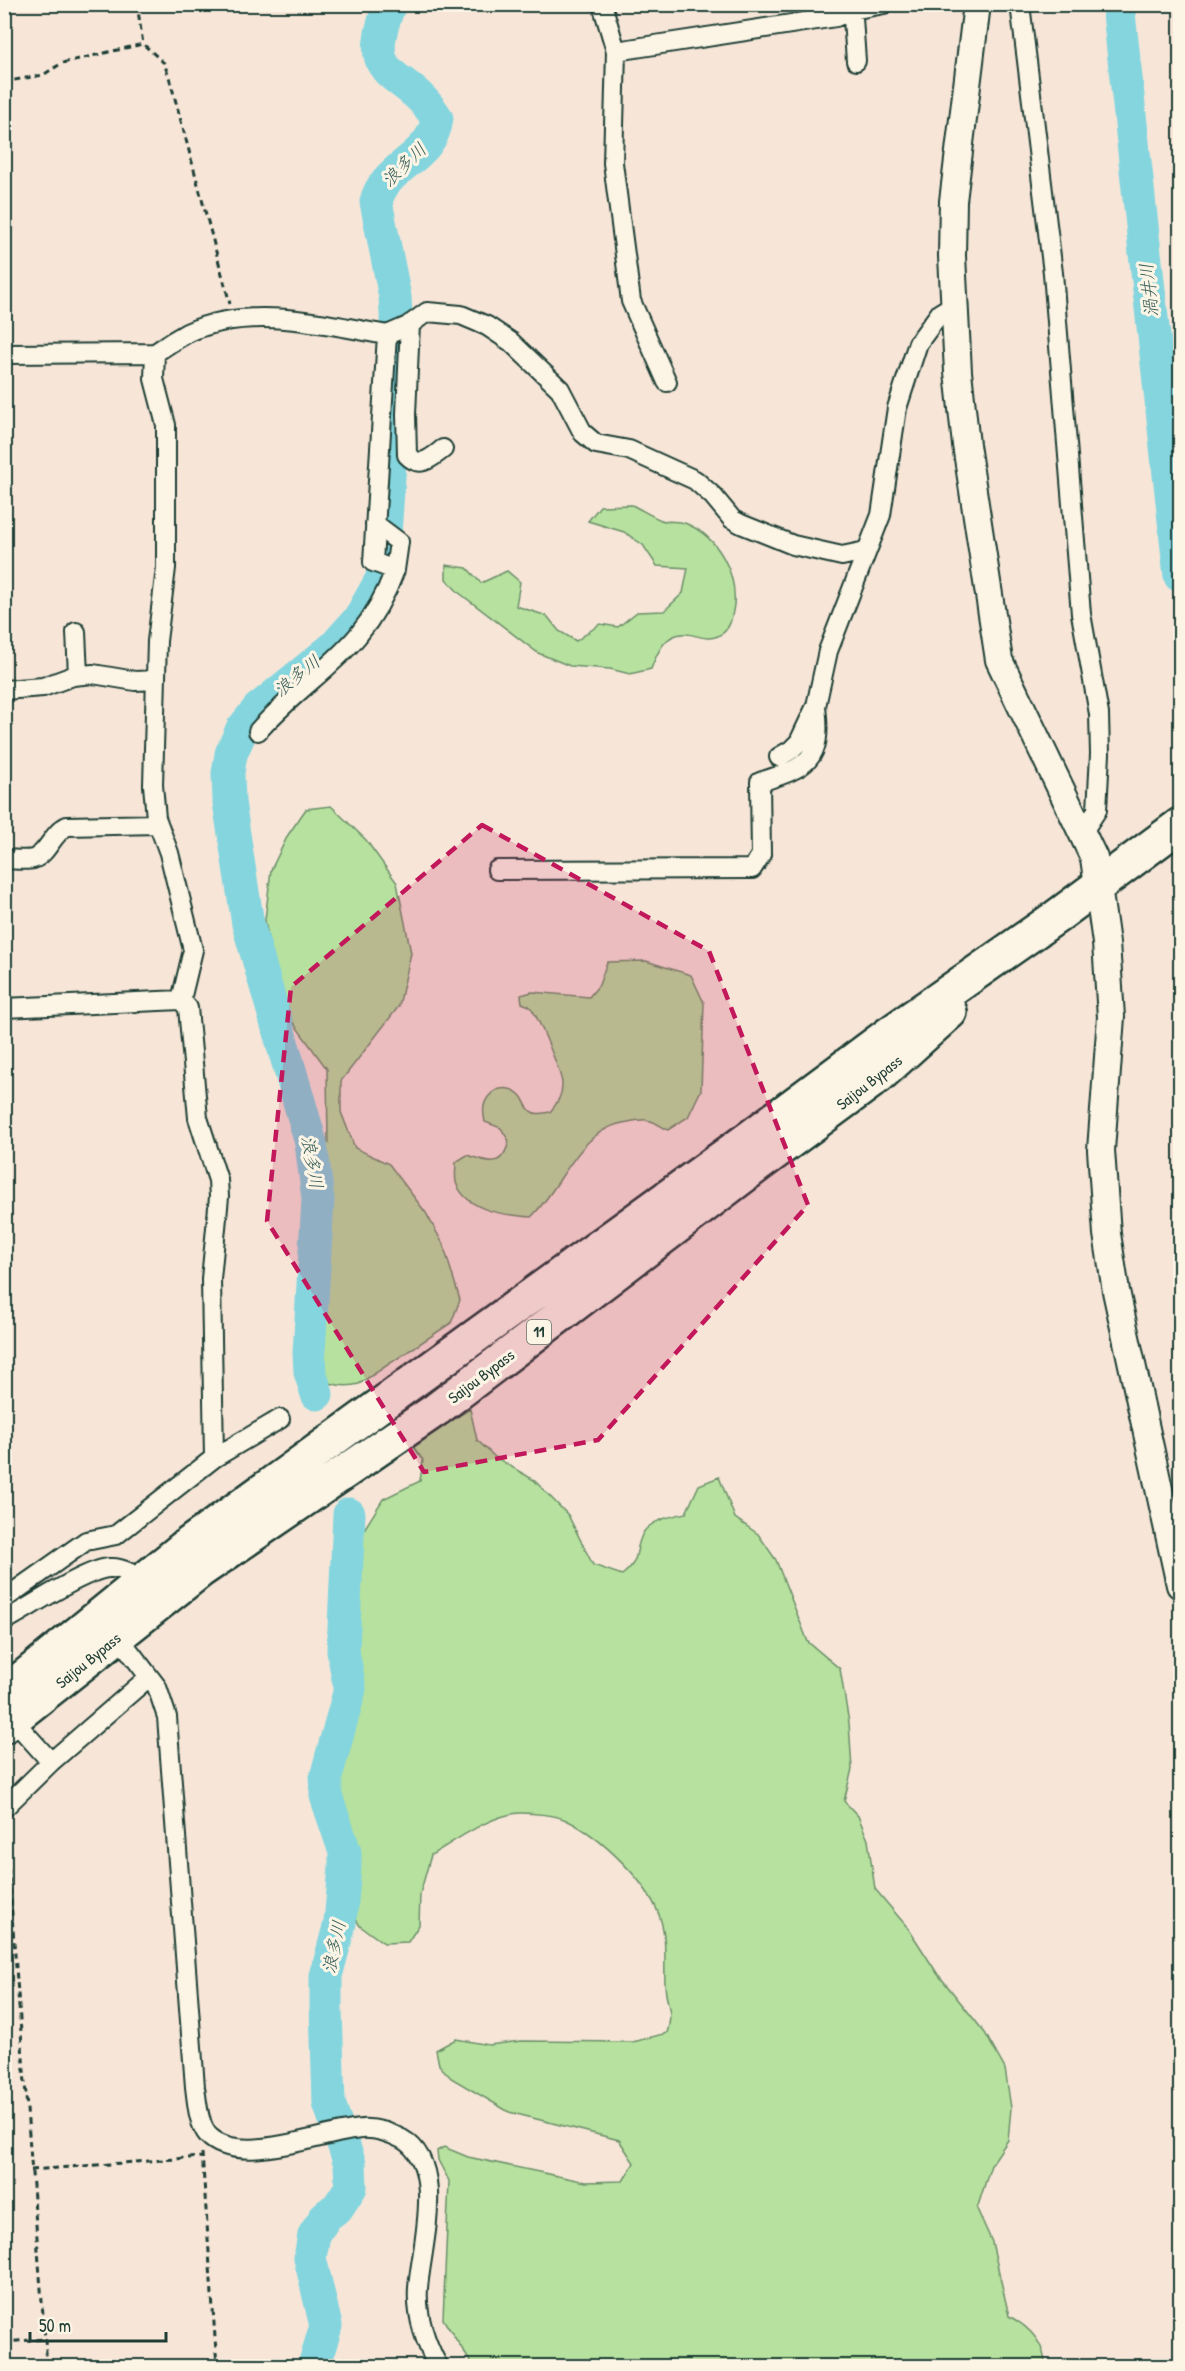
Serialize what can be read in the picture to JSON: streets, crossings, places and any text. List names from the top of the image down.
{
  "streets": {
    "highway": ["Saijou Bypass", "11"]
  },
  "water": ["浪多川", "渦井川"],
  "scale_bar": "50 m"
}
